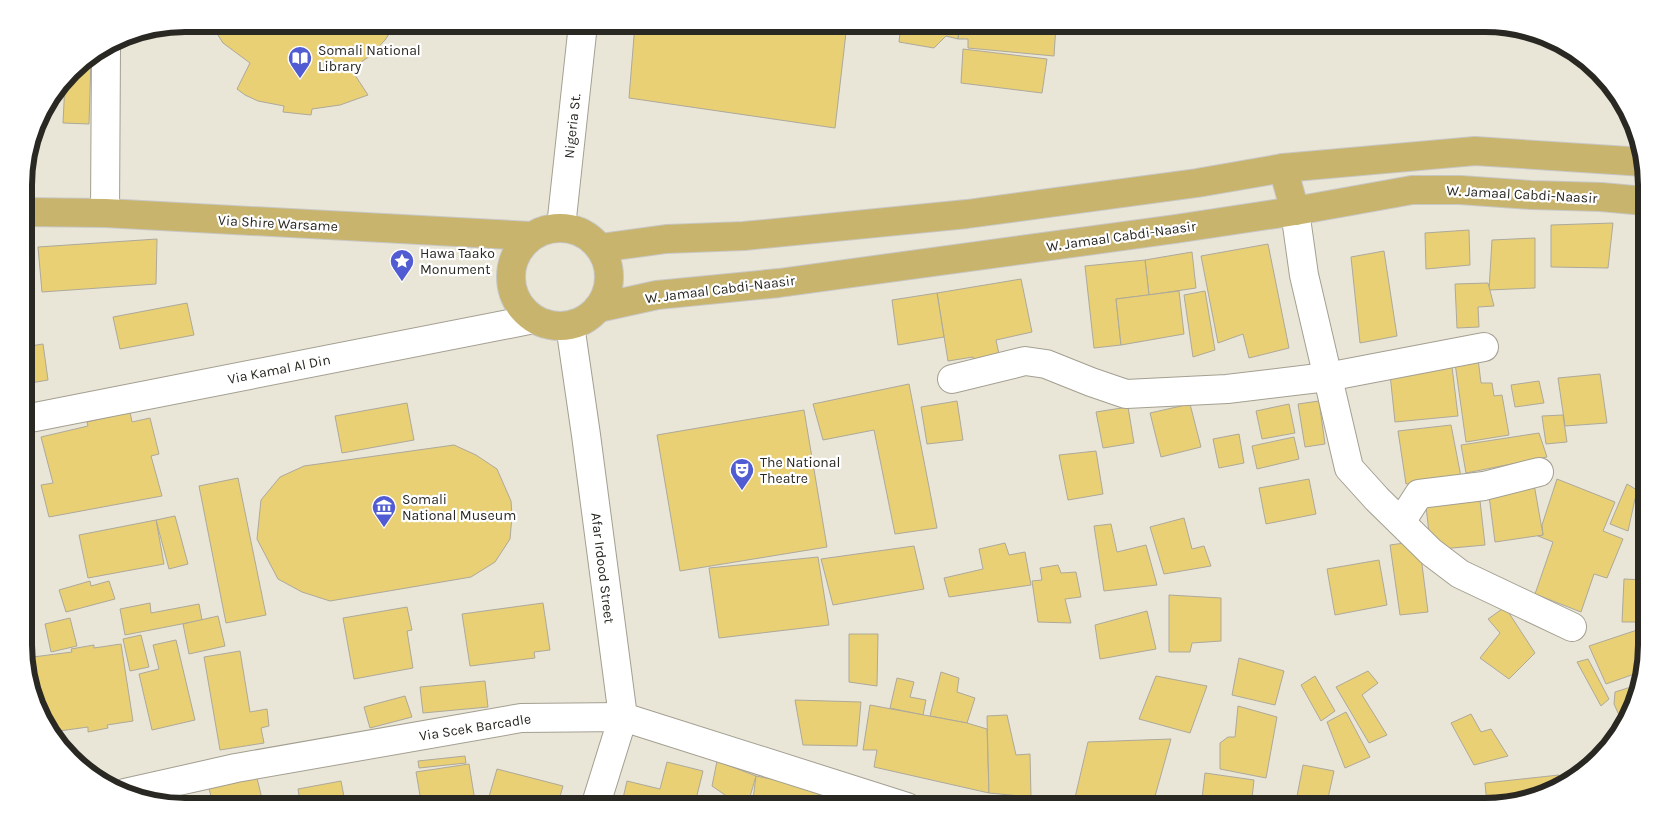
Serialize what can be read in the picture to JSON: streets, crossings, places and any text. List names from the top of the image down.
{
  "streets": {
    "highway": ["W. Jamaal Cabdi-Naasir", "Via Shire Warsame"],
    "street": [
      "Nigeria St.",
      "Via Kamal Al Din",
      "Afar Irdood Street",
      "Via Scek Barcadle"
    ]
  },
  "crossings": [
    ["Nigeria St.", "W. Jamaal Cabdi-Naasir"],
    ["Nigeria St.", "Via Shire Warsame"],
    ["Nigeria St.", "Via Kamal Al Din"],
    ["Nigeria St.", "Afar Irdood Street"],
    ["W. Jamaal Cabdi-Naasir", "Via Shire Warsame"],
    ["W. Jamaal Cabdi-Naasir", "Via Kamal Al Din"],
    ["W. Jamaal Cabdi-Naasir", "Afar Irdood Street"],
    ["Via Shire Warsame", "Via Kamal Al Din"],
    ["Via Shire Warsame", "Afar Irdood Street"],
    ["Via Kamal Al Din", "Afar Irdood Street"],
    ["Afar Irdood Street", "Via Scek Barcadle"]
  ],
  "places": {
    "library": ["Somali National Library"],
    "place": ["Hawa Taako Monument"],
    "theatre": ["The National Theatre"],
    "museum": ["Somali National Museum"]
  }
}
